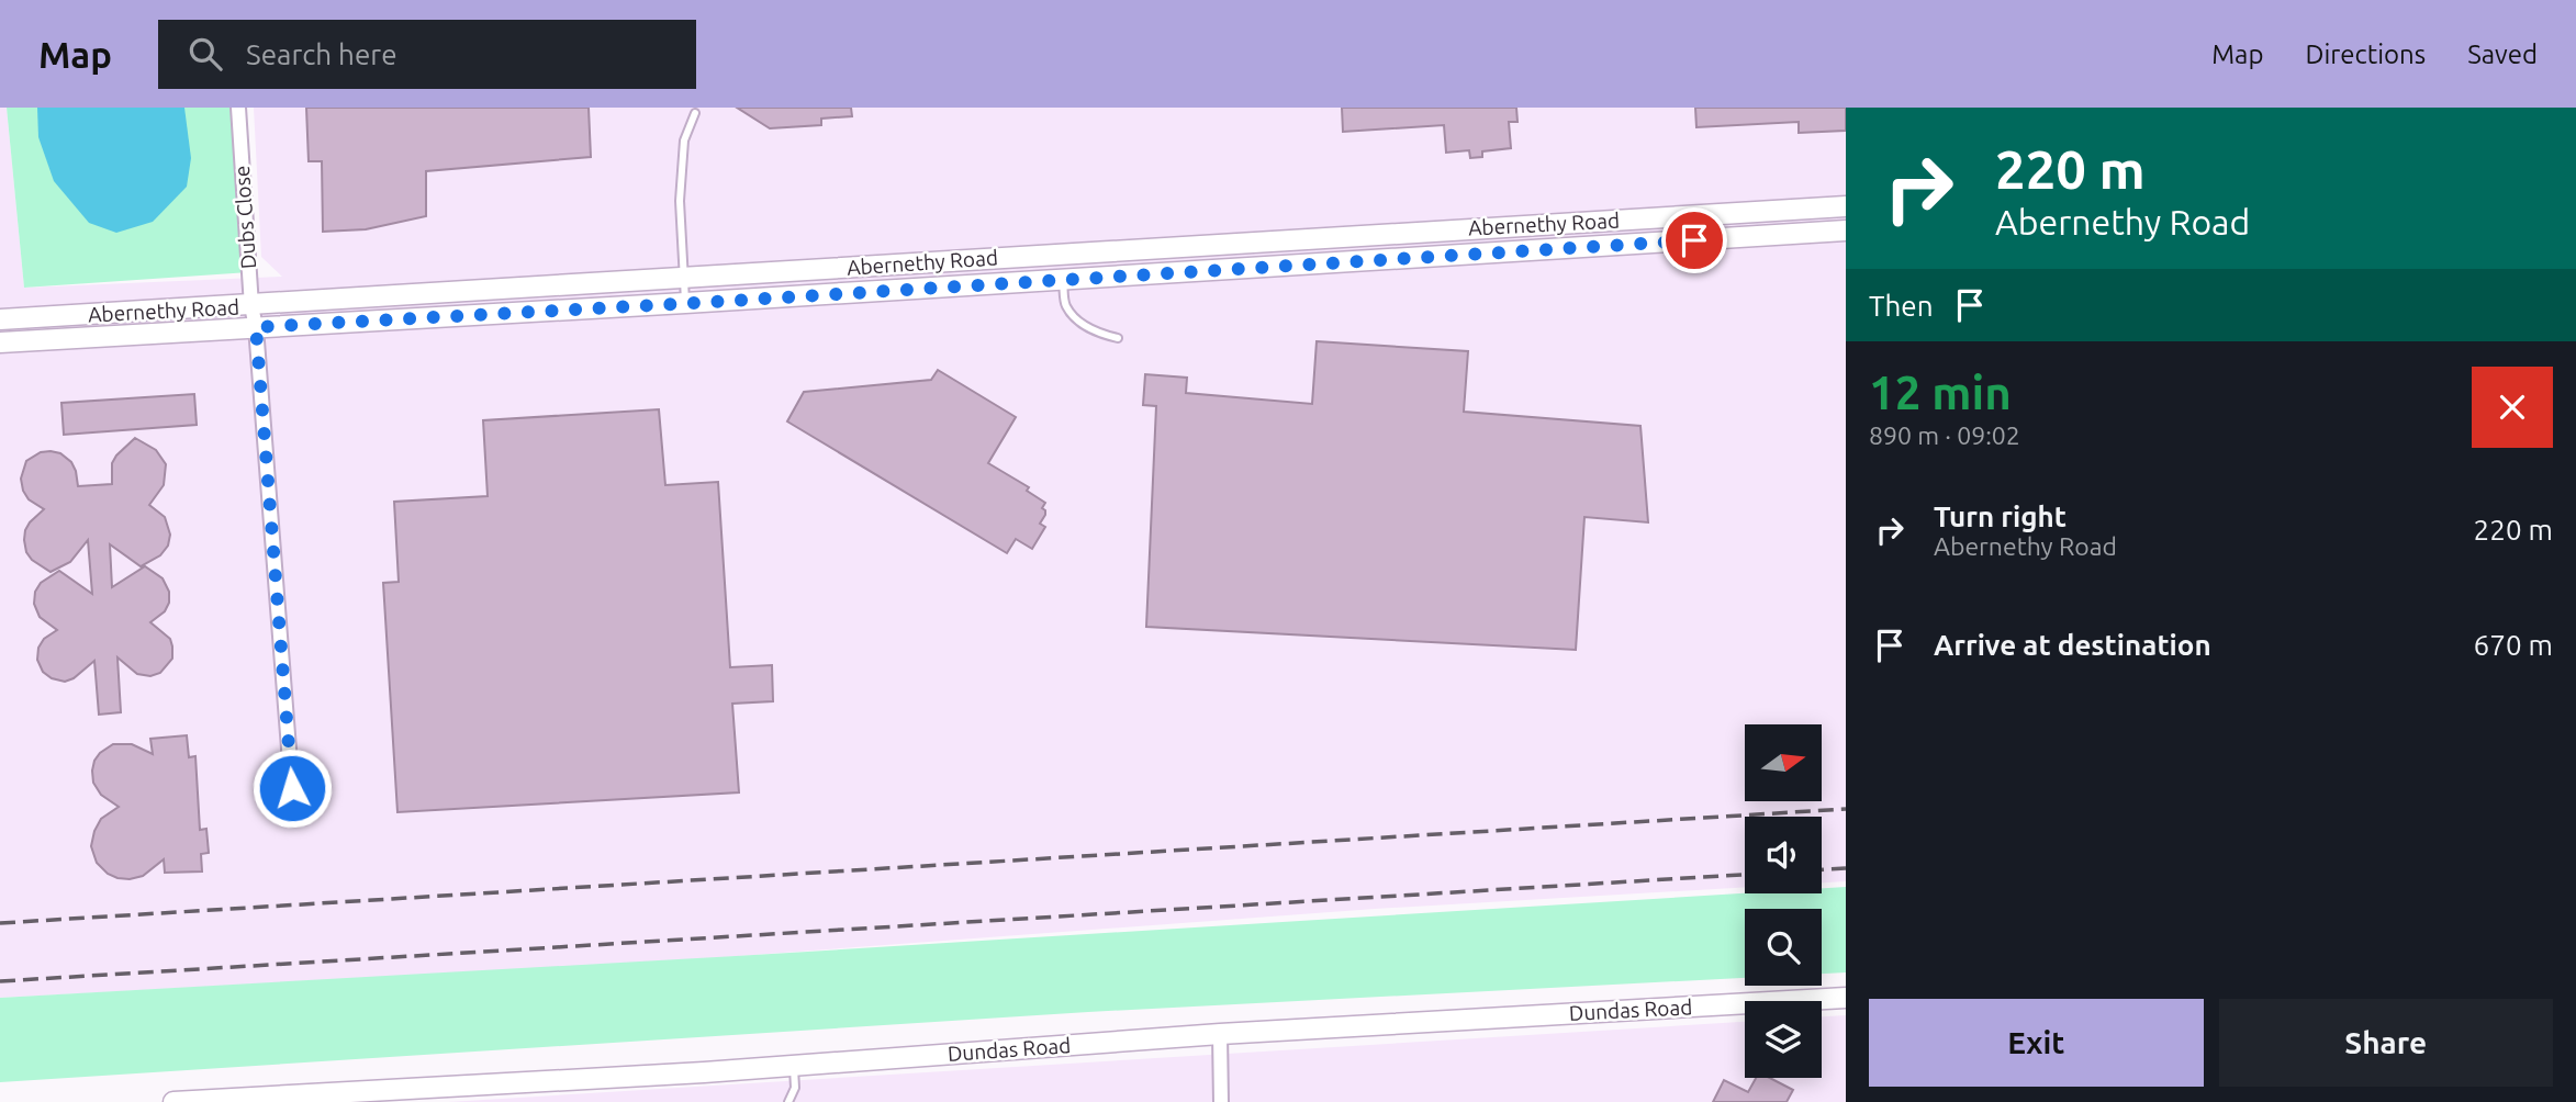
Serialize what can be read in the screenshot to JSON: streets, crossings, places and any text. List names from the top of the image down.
{
  "streets": {
    "main road": ["Abernethy Road", "Dundas Road"],
    "street": ["Dubs Close"]
  },
  "crossings": [
    ["Dubs Close", "Abernethy Road"]
  ],
  "north": "right",
  "page": {
    "header": "Map",
    "search": "Search here",
    "nav": ["Map", "Directions", "Saved"],
    "turn": ["220 m", "Abernethy Road"],
    "then": "Then",
    "heading": ["12 min", "890 m · 09:02"],
    "list": [
      {
        "name": "Turn right",
        "note": "Abernethy Road",
        "value": "220 m"
      },
      {
        "name": "Arrive at destination",
        "value": "670 m"
      }
    ],
    "buttons": ["Exit", "Share"]
  }
}
